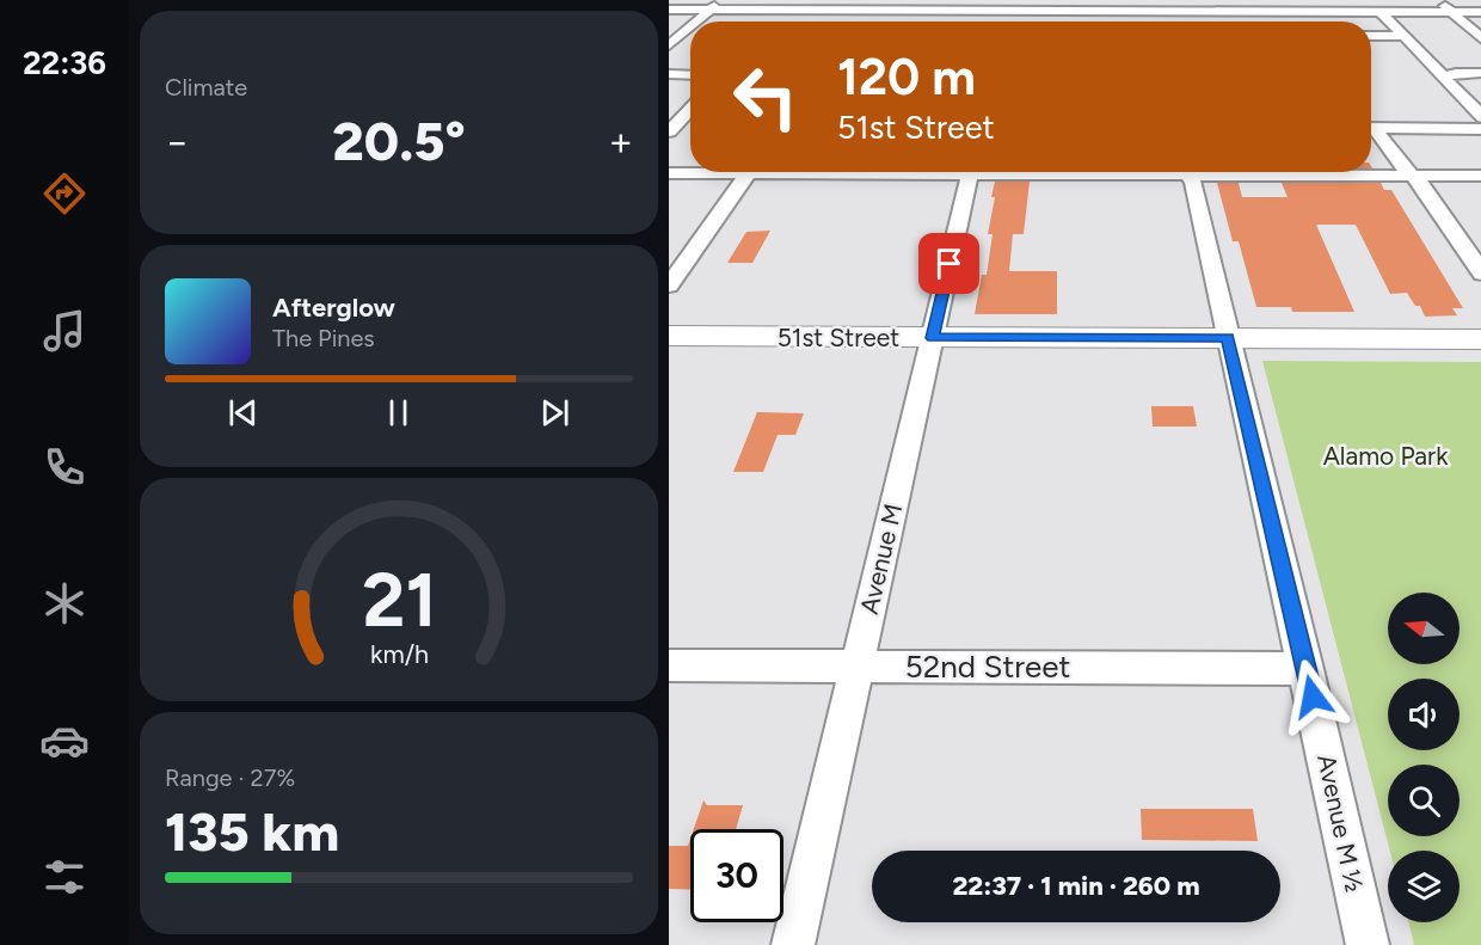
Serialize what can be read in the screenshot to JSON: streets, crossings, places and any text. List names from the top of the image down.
{
  "streets": {
    "street": [
      "51st Street",
      "Avenue M",
      "52nd Street",
      "Avenue M ½"
    ]
  },
  "crossings": [
    ["51st Street", "Avenue M"],
    ["51st Street", "Avenue M ½"],
    ["Avenue M", "52nd Street"],
    ["52nd Street", "Avenue M ½"]
  ],
  "parks": ["Alamo Park"],
  "north": "left",
  "page": {
    "tabs": "22:36",
    "tile": [
      "Climate",
      ["Range · 27%", "135 km"]
    ],
    "turn": ["120 m", "51st Street"],
    "heat": ["−", "20.5°", "+"],
    "song": ["Afterglow", "The Pines"],
    "limit": "30",
    "trip": "22:37 · 1 min · 260 m",
    "gauge": ["21", "km/h"]
  }
}
